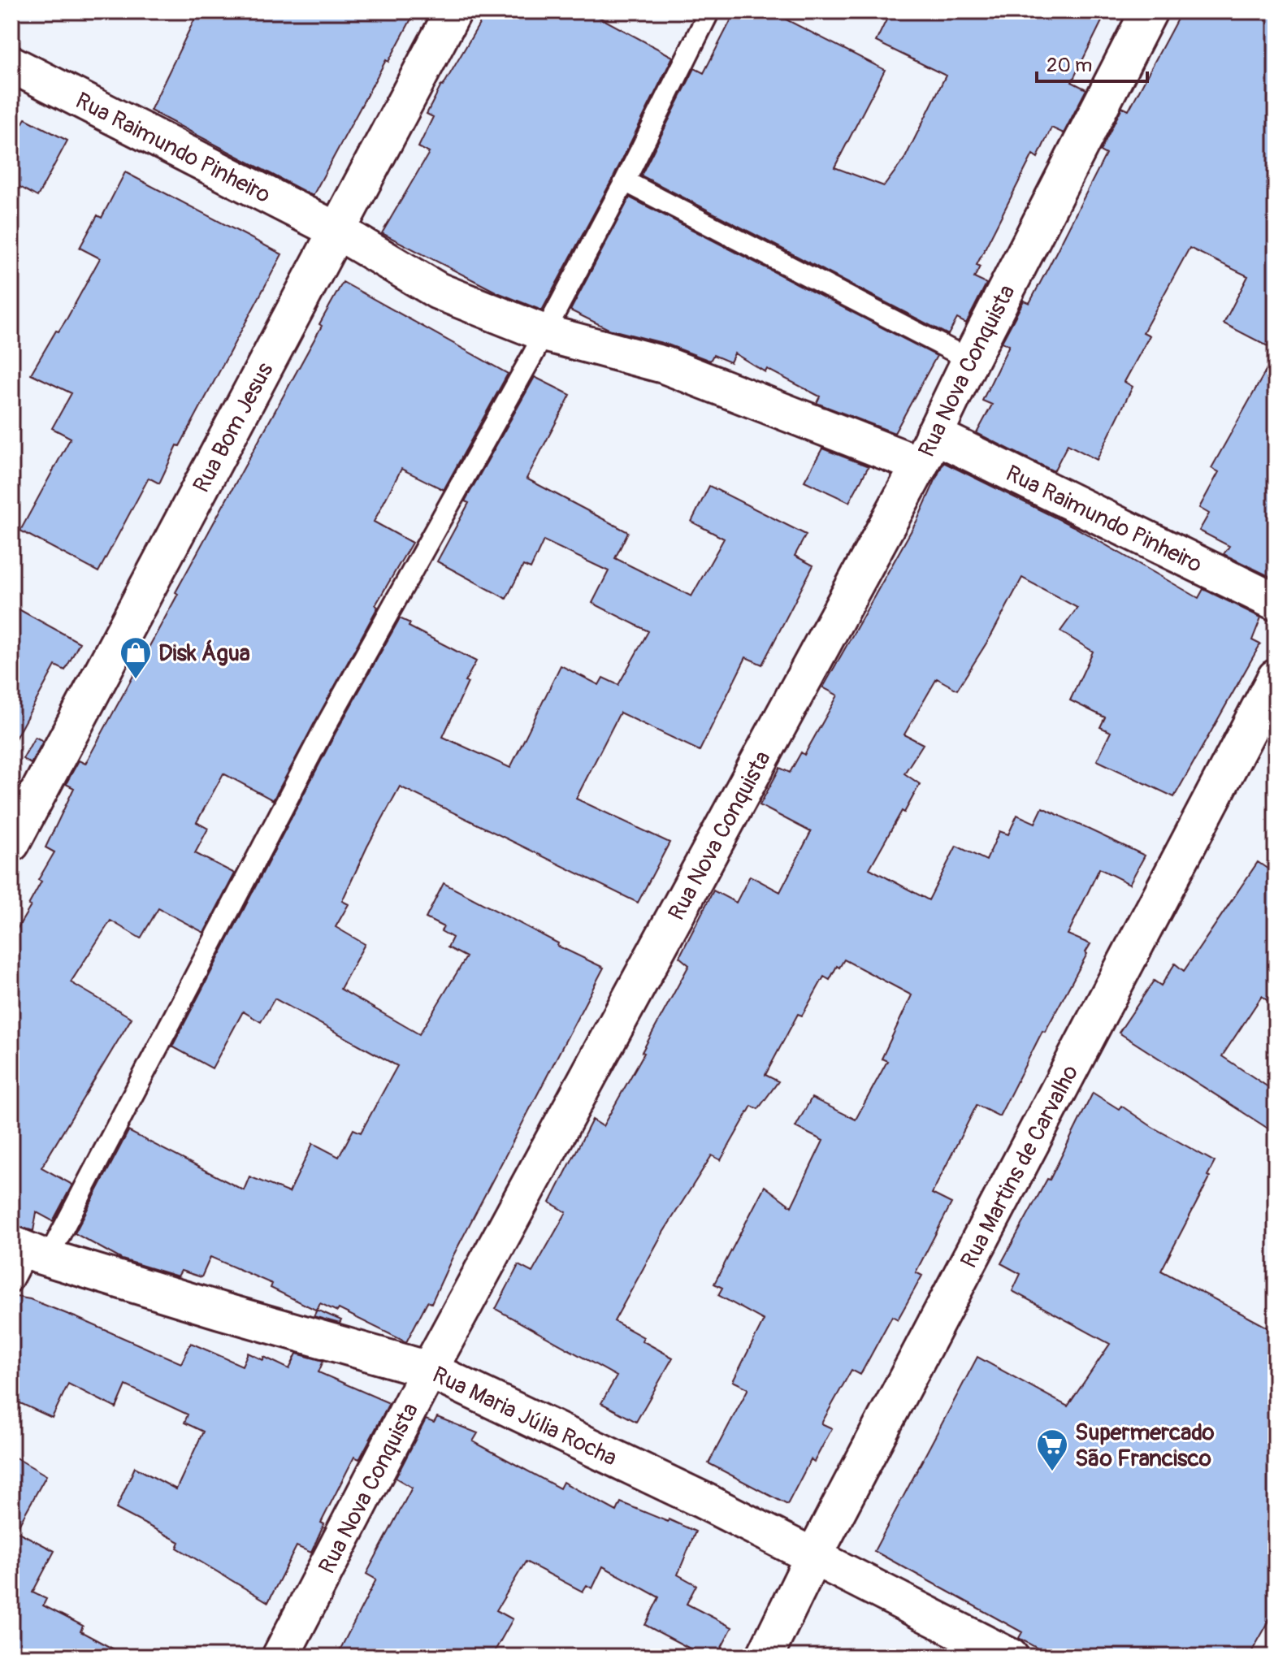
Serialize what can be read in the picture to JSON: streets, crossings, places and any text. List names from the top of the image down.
{
  "streets": {
    "street": [
      "Rua Raimundo Pinheiro",
      "Rua Nova Conquista",
      "Rua Bom Jesus",
      "Rua Martins de Carvalho",
      "Rua Maria Júlia Rocha"
    ]
  },
  "crossings": [
    ["Rua Raimundo Pinheiro", "Rua Nova Conquista"],
    ["Rua Raimundo Pinheiro", "Rua Bom Jesus"],
    ["Rua Nova Conquista", "Rua Maria Júlia Rocha"],
    ["Rua Martins de Carvalho", "Rua Maria Júlia Rocha"]
  ],
  "places": {
    "shop": ["Disk Água"],
    "supermarket": ["Supermercado São Francisco"]
  },
  "scale_bar": "20 m"
}
